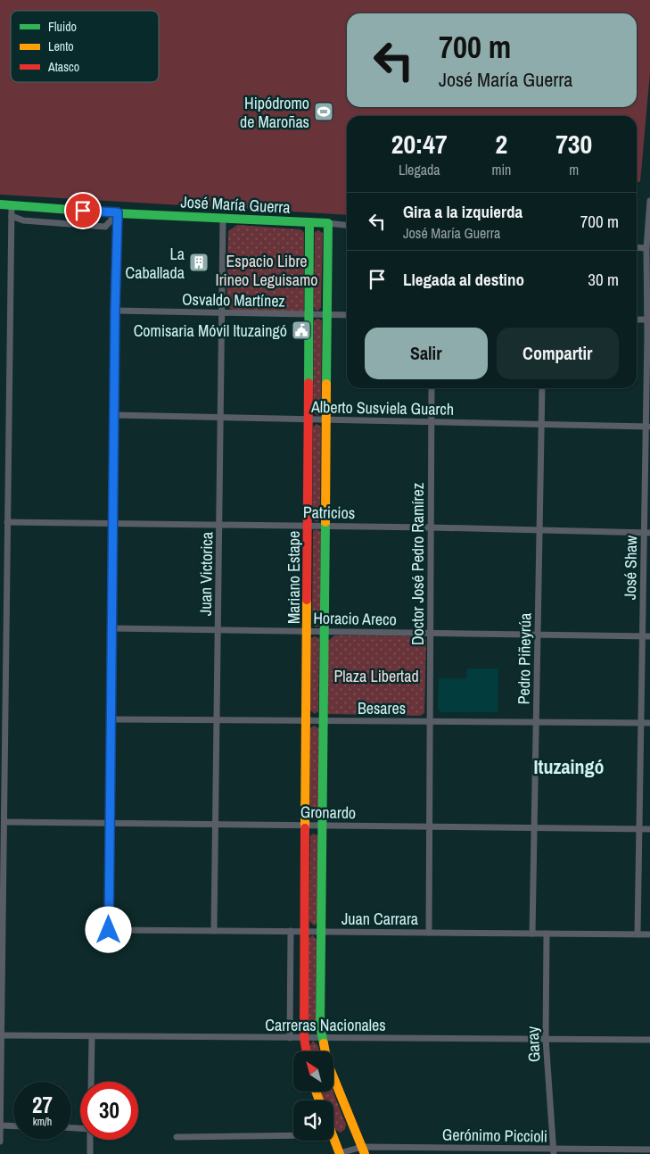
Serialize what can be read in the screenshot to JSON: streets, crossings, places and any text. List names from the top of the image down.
{
  "streets": {
    "street": [
      "José María Guerra",
      "Osvaldo Martínez",
      "Alberto Susviela Guarch",
      "Patricios",
      "Doctor José Pedro Ramírez",
      "José Shaw",
      "Juan Victorica",
      "Mariano Estape",
      "Horacio Areco",
      "Pedro Piñeyrúa",
      "Besares",
      "Gronardo",
      "Juan Carrara",
      "Carreras Nacionales",
      "Garay",
      "Gerónimo Piccioli"
    ]
  },
  "crossings": [
    ["José María Guerra", "Juan Victorica"],
    ["José María Guerra", "Mariano Estape"],
    ["Osvaldo Martínez", "Juan Victorica"],
    ["Osvaldo Martínez", "Mariano Estape"],
    ["Alberto Susviela Guarch", "Doctor José Pedro Ramírez"],
    ["Alberto Susviela Guarch", "José Shaw"],
    ["Alberto Susviela Guarch", "Juan Victorica"],
    ["Alberto Susviela Guarch", "Mariano Estape"],
    ["Alberto Susviela Guarch", "Pedro Piñeyrúa"],
    ["Patricios", "Doctor José Pedro Ramírez"],
    ["Patricios", "José Shaw"],
    ["Patricios", "Juan Victorica"],
    ["Patricios", "Mariano Estape"],
    ["Patricios", "Pedro Piñeyrúa"],
    ["Doctor José Pedro Ramírez", "Horacio Areco"],
    ["Doctor José Pedro Ramírez", "Besares"],
    ["Doctor José Pedro Ramírez", "Gronardo"],
    ["Doctor José Pedro Ramírez", "Juan Carrara"],
    ["José Shaw", "Horacio Areco"],
    ["José Shaw", "Besares"],
    ["José Shaw", "Gronardo"],
    ["José Shaw", "Juan Carrara"],
    ["Juan Victorica", "Horacio Areco"],
    ["Juan Victorica", "Besares"],
    ["Juan Victorica", "Gronardo"],
    ["Juan Victorica", "Juan Carrara"],
    ["Mariano Estape", "Horacio Areco"],
    ["Mariano Estape", "Besares"],
    ["Mariano Estape", "Gronardo"],
    ["Mariano Estape", "Juan Carrara"],
    ["Mariano Estape", "Carreras Nacionales"],
    ["Mariano Estape", "Gerónimo Piccioli"],
    ["Horacio Areco", "Pedro Piñeyrúa"],
    ["Pedro Piñeyrúa", "Besares"],
    ["Pedro Piñeyrúa", "Gronardo"],
    ["Pedro Piñeyrúa", "Juan Carrara"],
    ["Gronardo", "Juan Carrara"],
    ["Juan Carrara", "Garay"],
    ["Carreras Nacionales", "Garay"],
    ["Garay", "Gerónimo Piccioli"]
  ],
  "districts": ["Ituzaingó"],
  "parks": ["Espacio Libre Irineo Leguisamo", "Plaza Libertad"],
  "places": {
    "sports": ["Hipódromo de Maroñas"],
    "building": ["La Caballada"],
    "public building": ["Comisaria Móvil Ituzaingó"]
  },
  "legend": ["Fluido", "Lento", "Atasco"],
  "north": "top left",
  "page": {
    "turn": ["700 m", "José María Guerra"],
    "eta": [
      "20:47",
      "Llegada",
      "2",
      "min",
      "730",
      "m"
    ],
    "list": [
      {
        "name": "Gira a la izquierda",
        "note": "José María Guerra",
        "value": "700 m"
      },
      {
        "name": "Llegada al destino",
        "value": "30 m"
      }
    ],
    "buttons": ["Salir", "Compartir"],
    "speed": "27 km/h",
    "limit": "30"
  }
}
